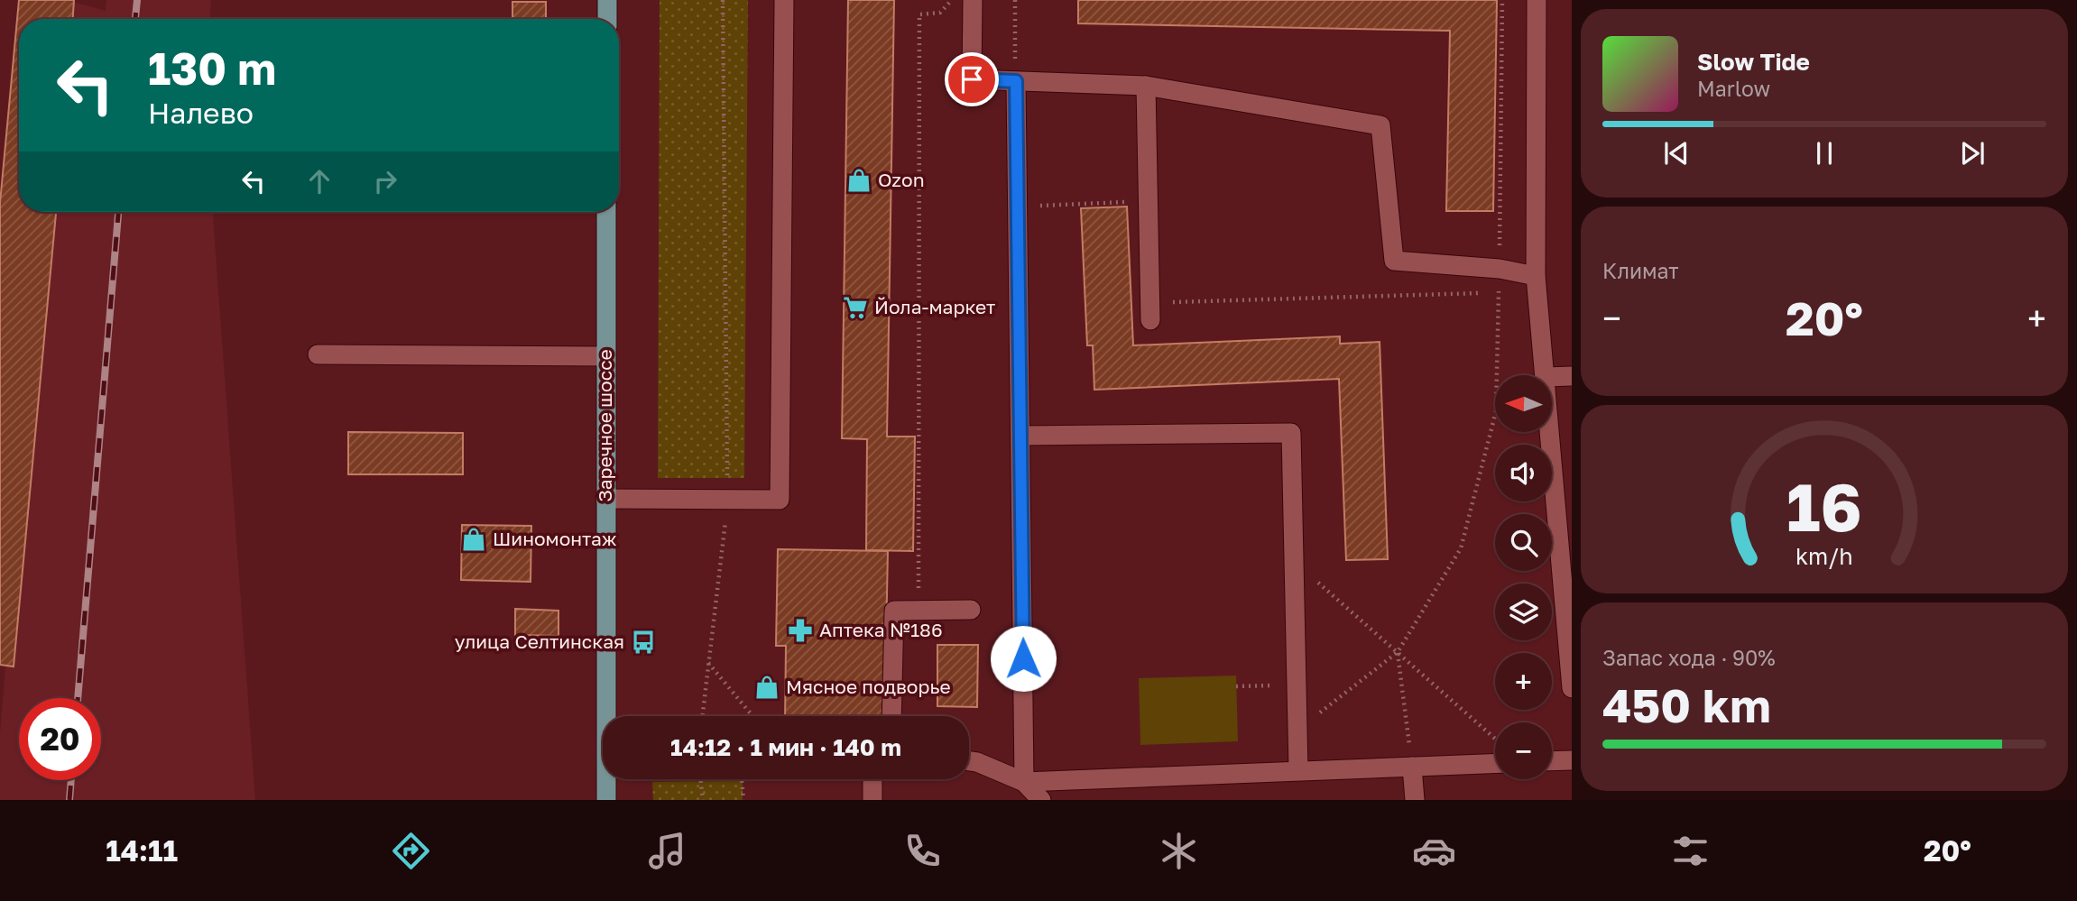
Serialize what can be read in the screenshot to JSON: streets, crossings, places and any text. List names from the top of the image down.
{
  "streets": {
    "main road": ["Заречное шоссе"]
  },
  "places": {
    "shop": ["Ozon", "Шиномонтаж", "Мясное подворье"],
    "supermarket": ["Йола-маркет"],
    "pharmacy": ["Аптека №186"],
    "bus stop": ["улица Селтинская"]
  },
  "north": "left",
  "page": {
    "turn": ["130 m", "Налево"],
    "song": ["Slow Tide", "Marlow"],
    "tile": [
      "Климат",
      ["Запас хода · 90%", "450 km"]
    ],
    "heat": ["−", "20°", "+"],
    "map_buttons": ["+", "−"],
    "limit": "20",
    "trip": "14:12 · 1 мин · 140 m",
    "tabs": ["14:11", "20°"],
    "gauge": ["16", "km/h"]
  }
}
